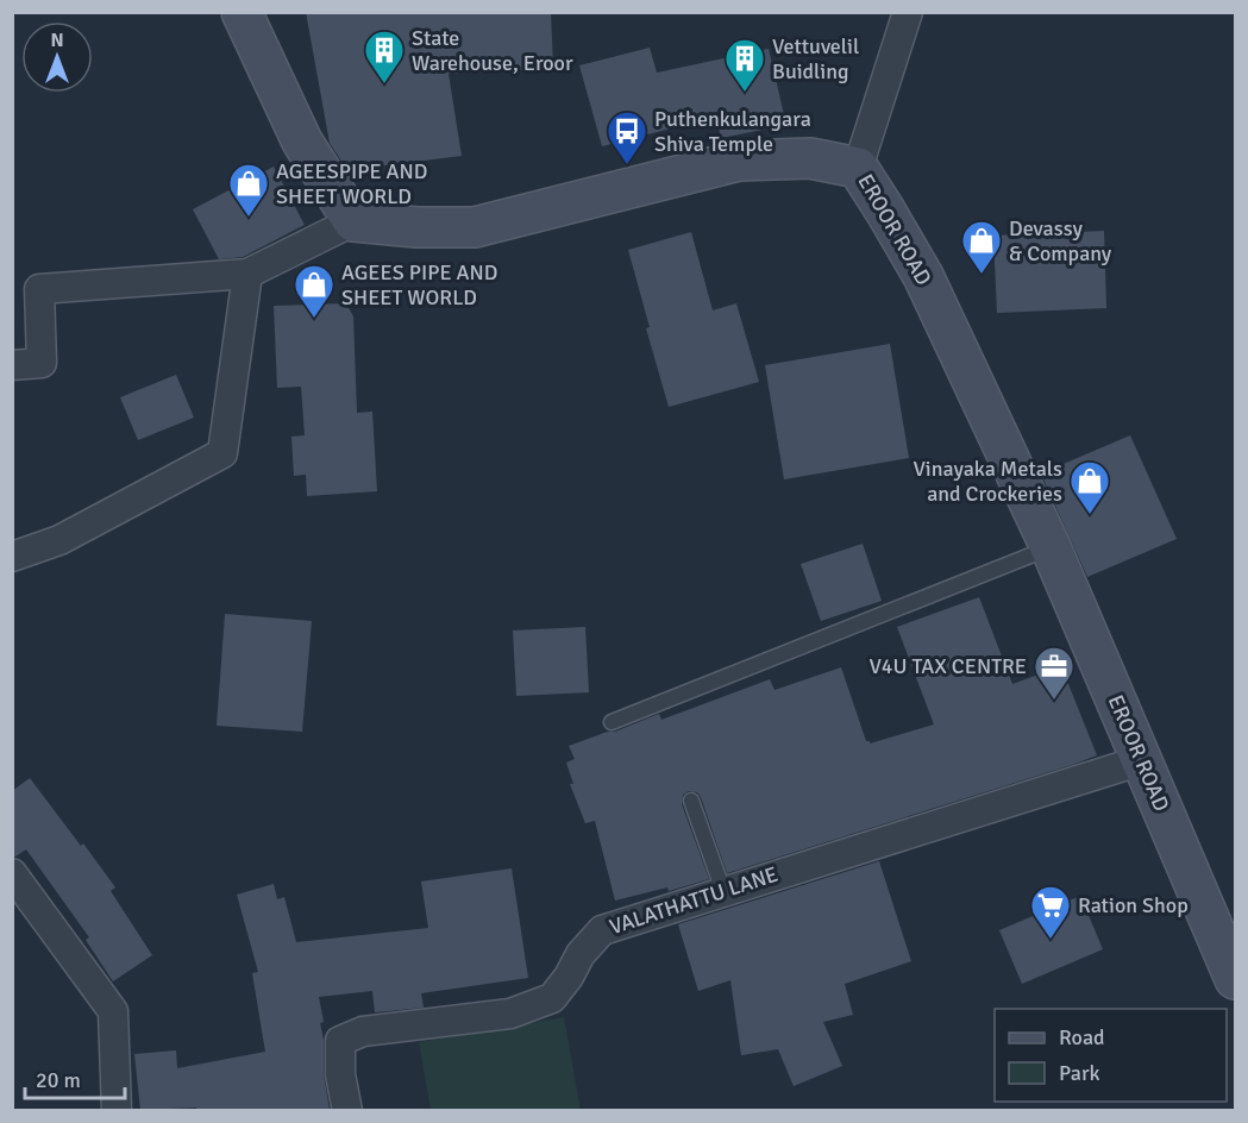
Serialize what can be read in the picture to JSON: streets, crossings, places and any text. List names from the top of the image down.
{
  "streets": {
    "main road": ["EROOR ROAD"],
    "street": ["VALATHATTU LANE"]
  },
  "crossings": [
    ["EROOR ROAD", "VALATHATTU LANE"]
  ],
  "places": {
    "building": ["State Warehouse, Eroor", "Vettuvelil Buidling"],
    "bus stop": ["Puthenkulangara Shiva Temple"],
    "shop": [
      "AGEESPIPE AND SHEET WORLD",
      "Devassy & Company",
      "AGEES PIPE AND SHEET WORLD",
      "Vinayaka Metals and Crockeries"
    ],
    "office": ["V4U TAX CENTRE"],
    "supermarket": ["Ration Shop"]
  },
  "legend": ["Road", "Park"],
  "scale_bar": "20 m",
  "north": "top"
}
